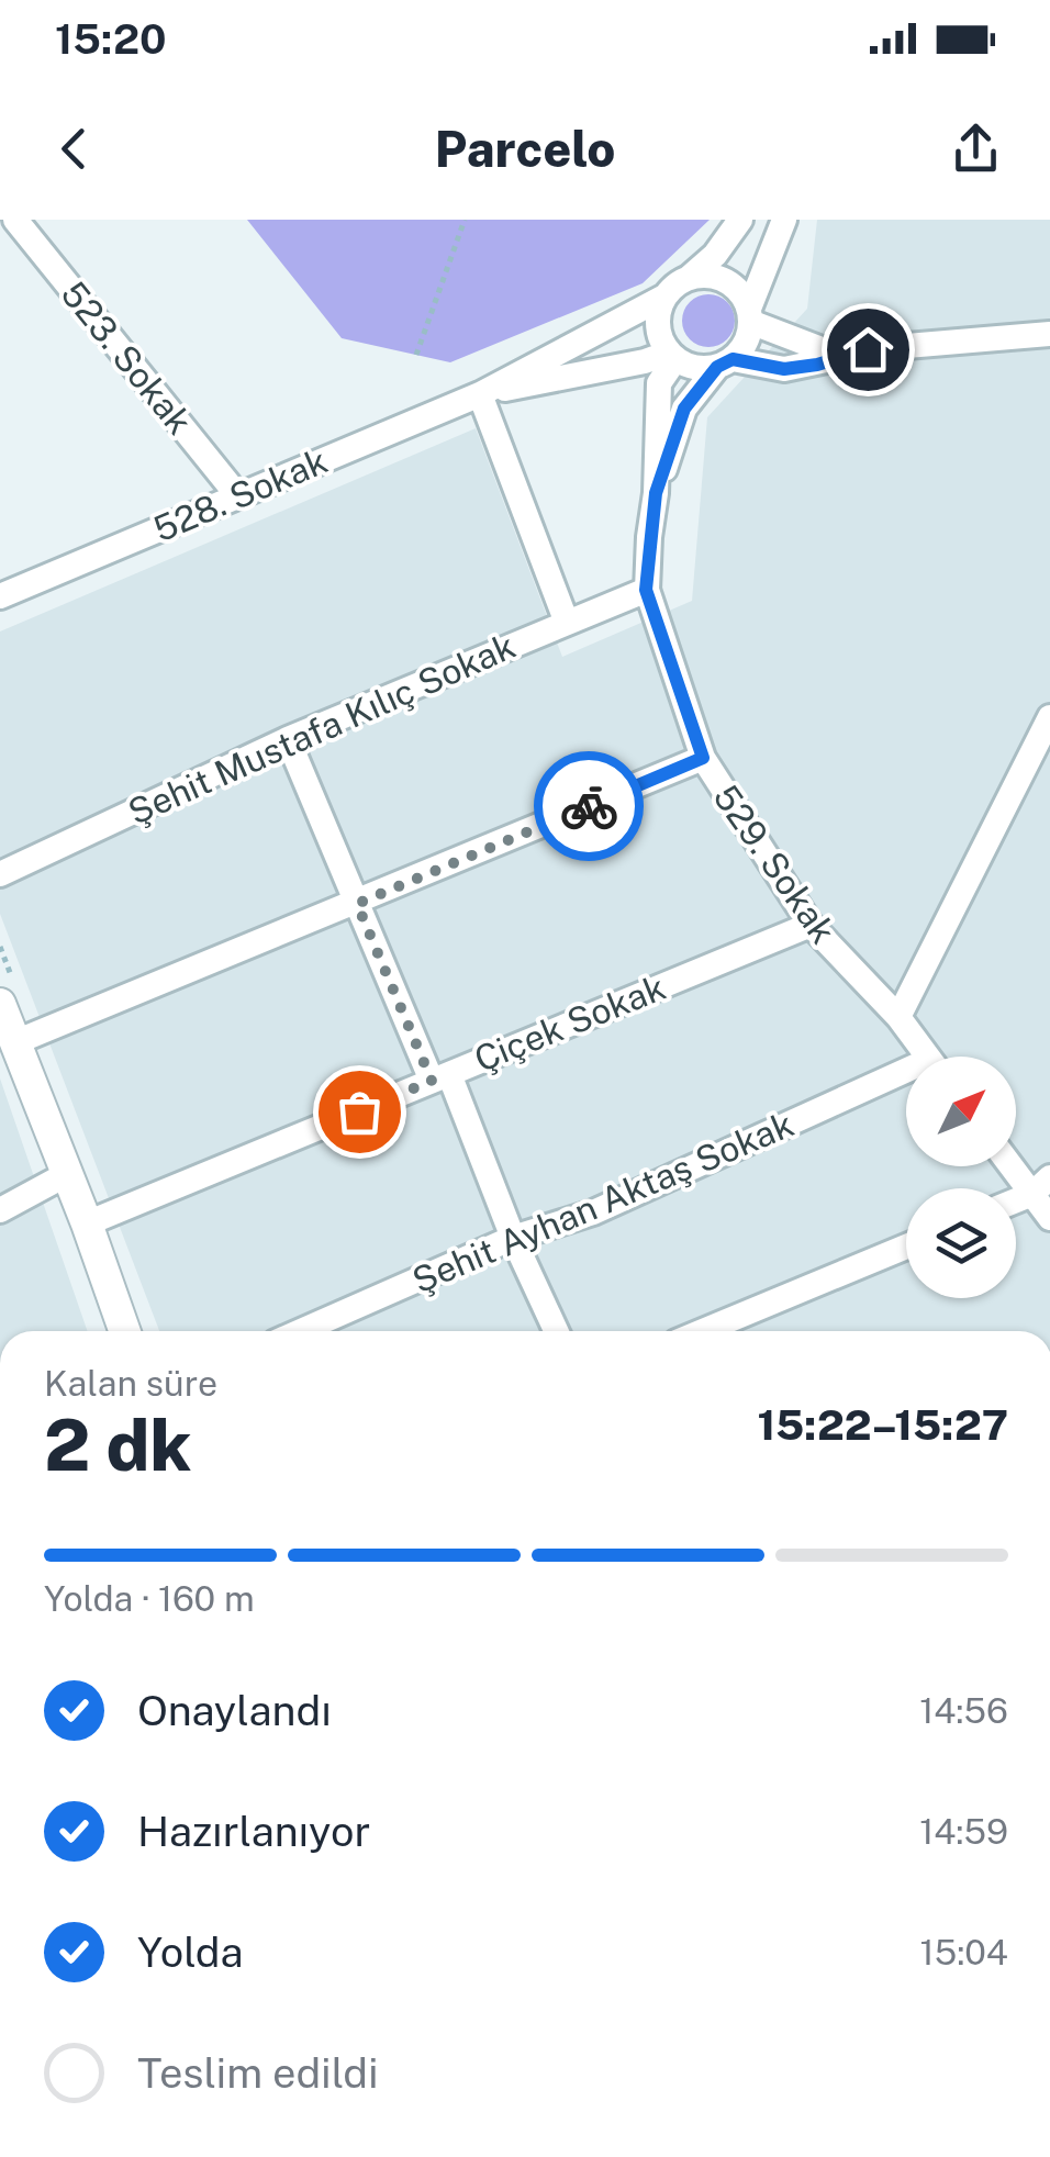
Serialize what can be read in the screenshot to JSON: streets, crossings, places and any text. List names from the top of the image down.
{
  "streets": {
    "street": [
      "523. Sokak",
      "528. Sokak",
      "Şehit Mustafa Kılıç Sokak",
      "529. Sokak",
      "Çiçek Sokak",
      "Şehit Ayhan Aktaş Sokak"
    ]
  },
  "crossings": [
    ["523. Sokak", "528. Sokak"],
    ["528. Sokak", "529. Sokak"],
    ["Şehit Mustafa Kılıç Sokak", "529. Sokak"],
    ["529. Sokak", "Çiçek Sokak"]
  ],
  "north": "top right",
  "page": {
    "status": "15:20",
    "header": "Parcelo",
    "heading": ["2 dk", "Kalan süre", "15:22–15:27"],
    "bar": "Yolda · 160 m",
    "list": [
      ["Onaylandı", "14:56"],
      ["Hazırlanıyor", "14:59"],
      ["Yolda", "15:04"],
      "Teslim edildi"
    ]
  }
}
